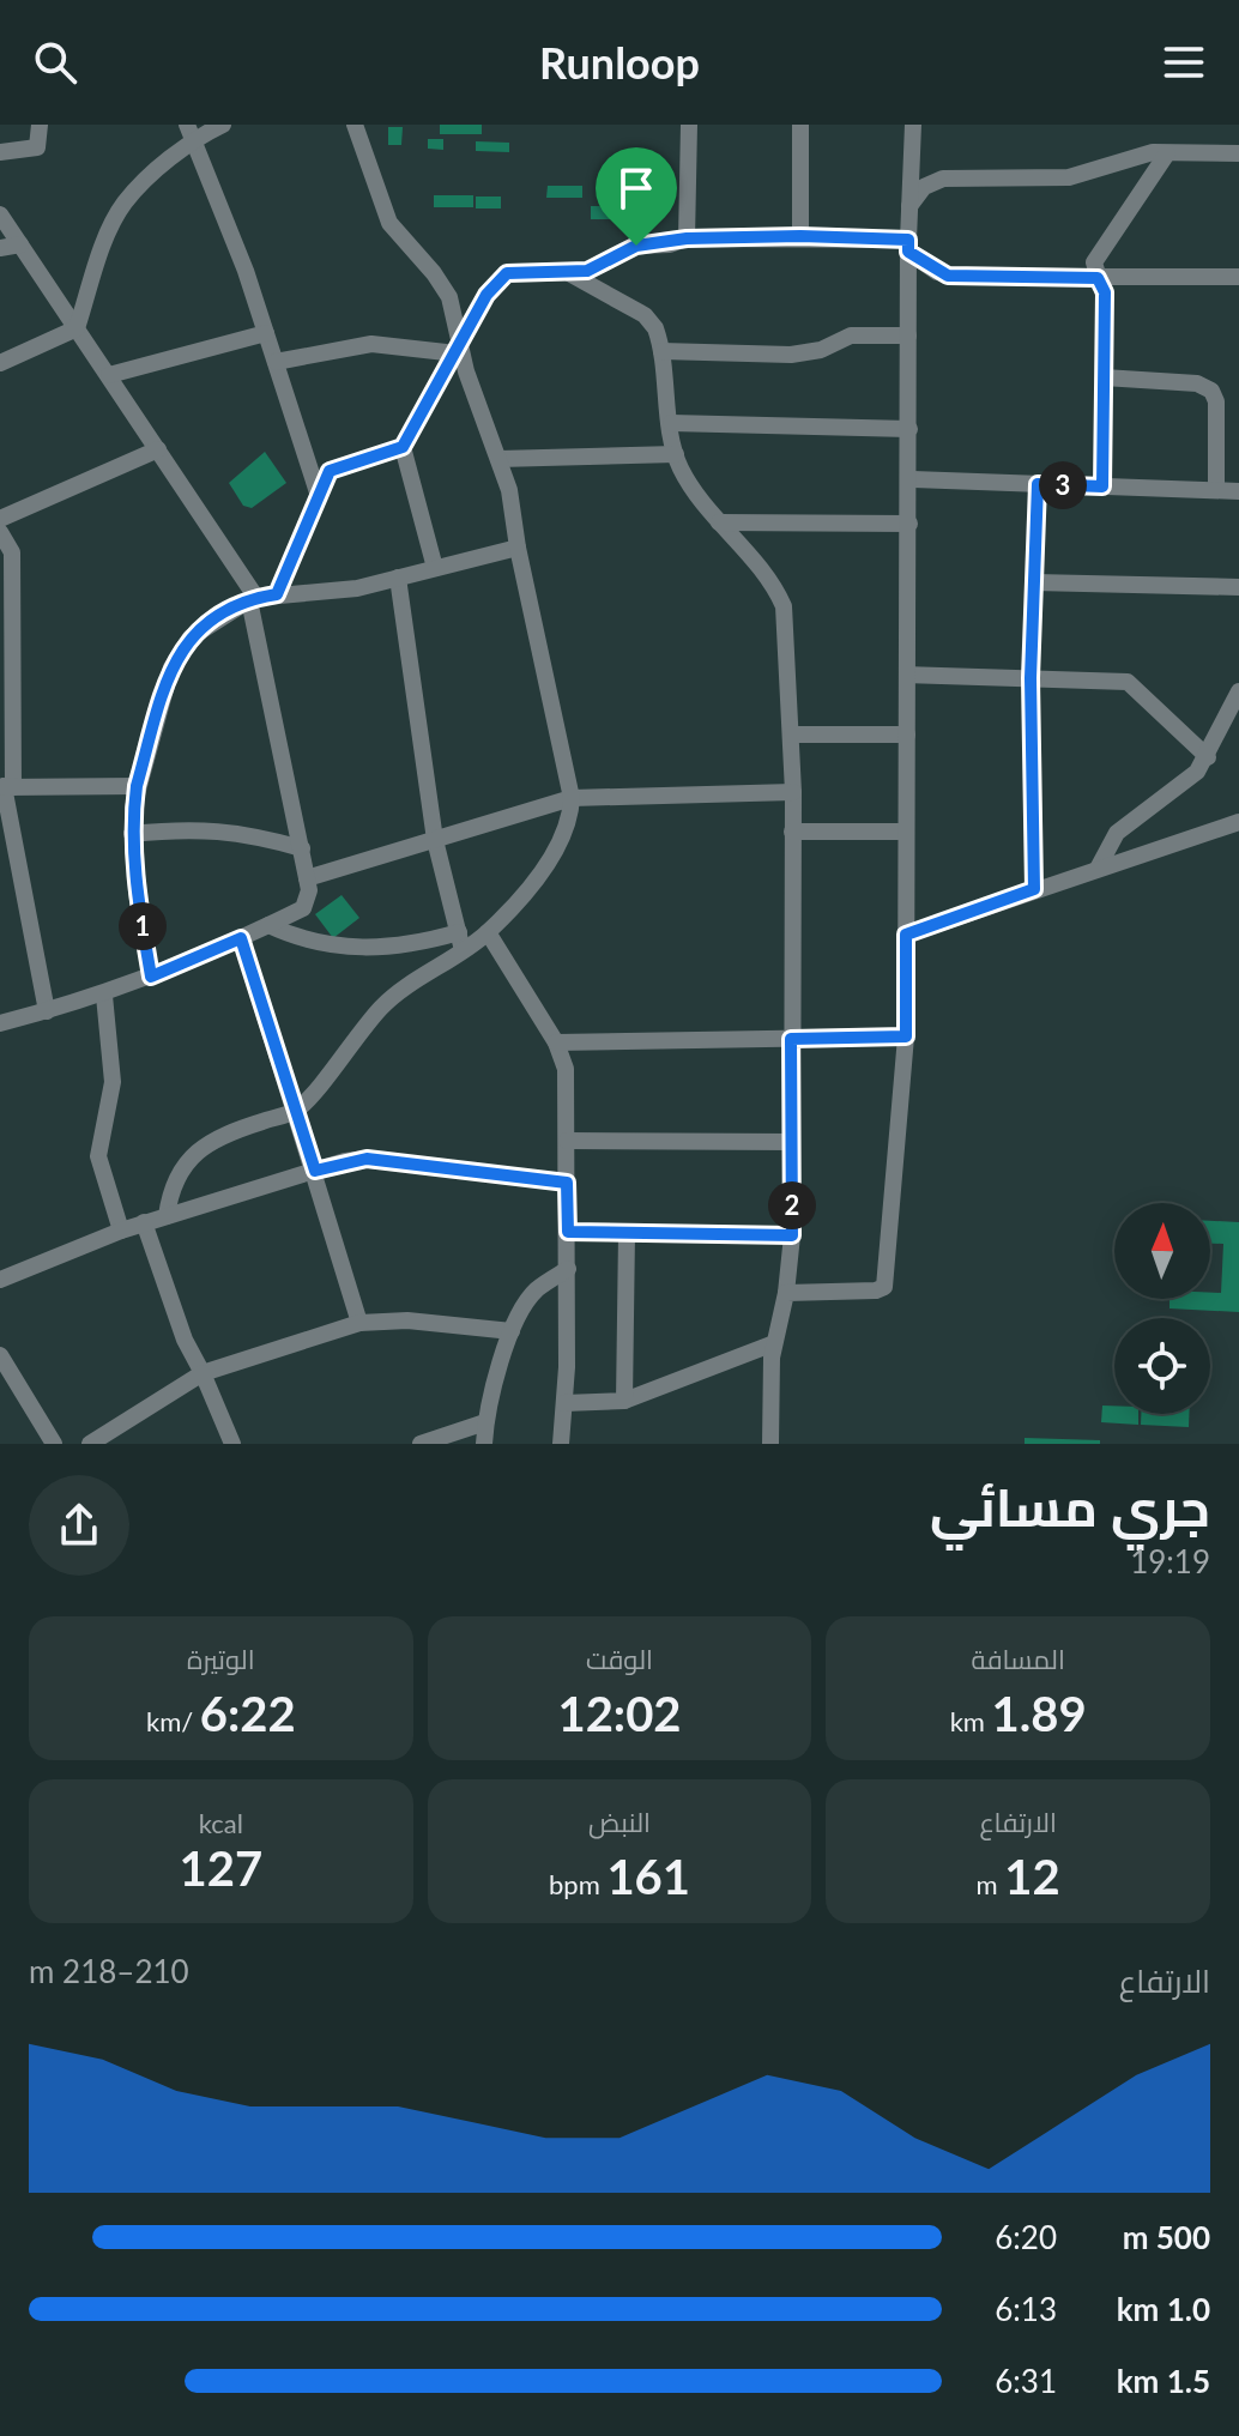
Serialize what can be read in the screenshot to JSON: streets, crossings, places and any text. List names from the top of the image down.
{
  "north": "top",
  "page": {
    "header": "Runloop",
    "pins": ["3", "1", "2"],
    "heading": ["جري مسائي", "19:19"],
    "stats": [
      ["المسافة", "1.89 km"],
      ["الوقت", "12:02"],
      ["الوتيرة", "6:22 /km"],
      ["الارتفاع", "12 m"],
      ["النبض", "161 bpm"],
      ["kcal", "127"]
    ],
    "chart": ["الارتفاع", "210–218 m"],
    "list": [
      {
        "name": "500 m",
        "note": "6:20"
      },
      {
        "name": "1.0 km",
        "note": "6:13"
      },
      {
        "name": "1.5 km",
        "note": "6:31"
      }
    ]
  }
}
